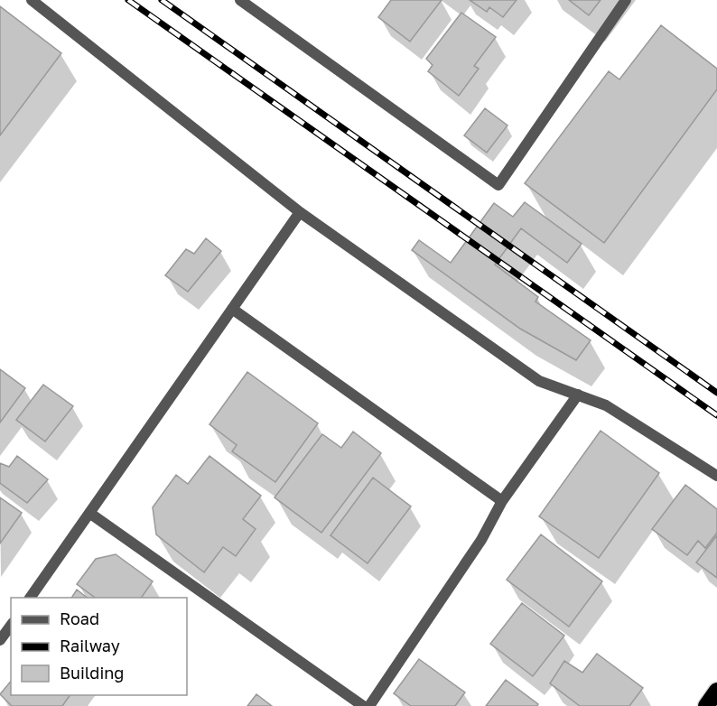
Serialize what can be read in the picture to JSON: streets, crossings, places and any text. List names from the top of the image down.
{
  "legend": ["Road", "Railway", "Building"]
}
